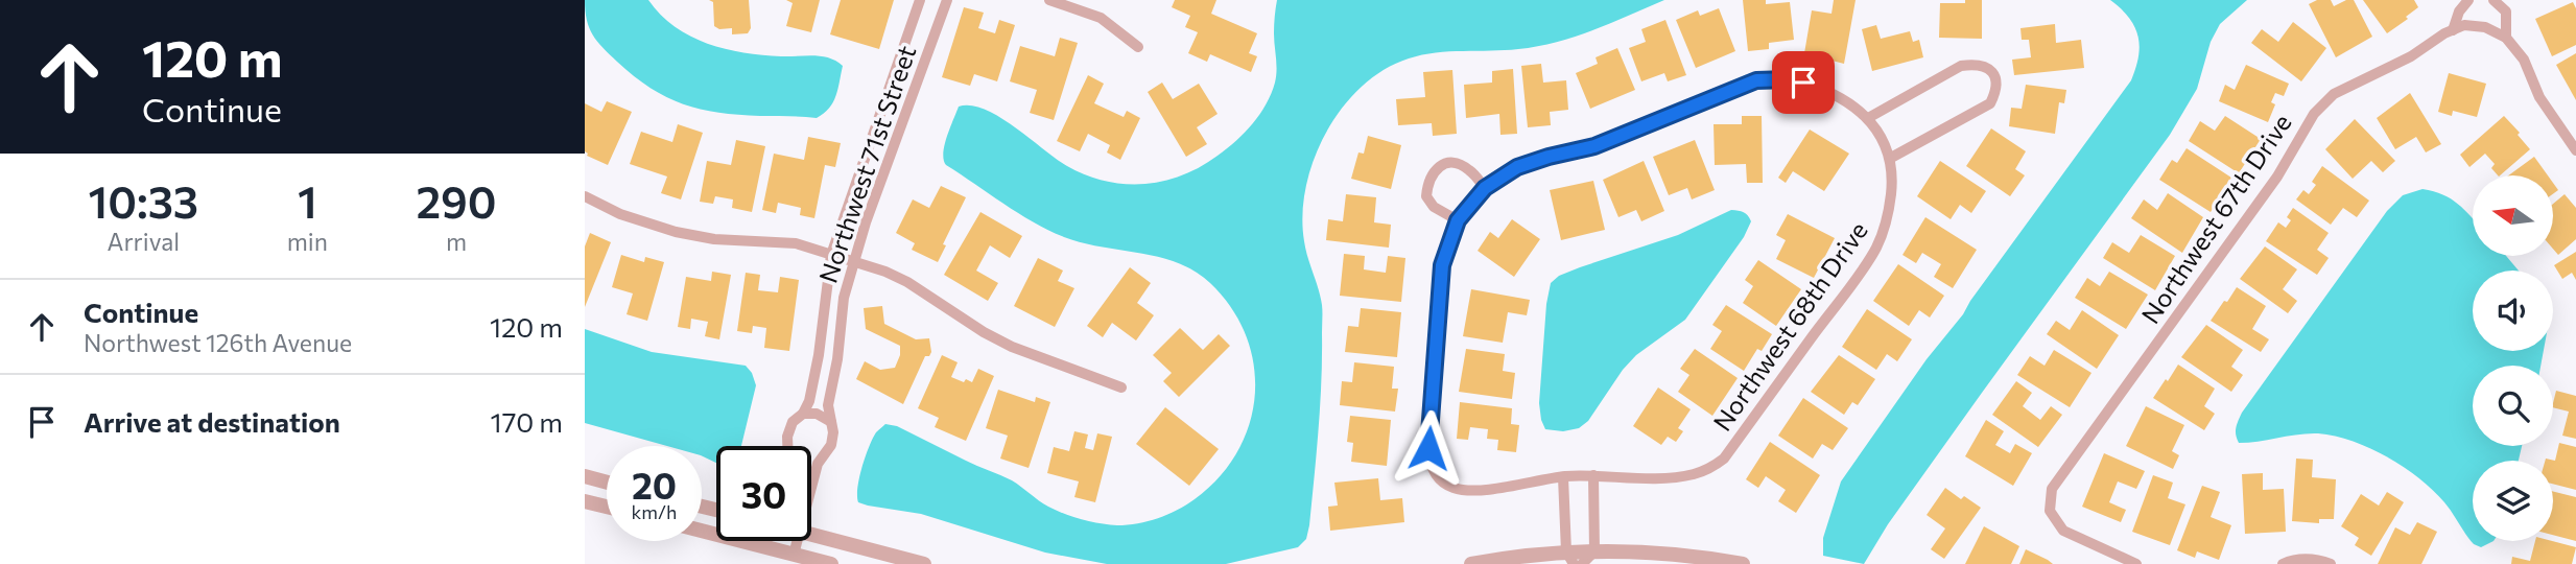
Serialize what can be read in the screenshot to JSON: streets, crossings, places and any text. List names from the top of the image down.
{
  "streets": {
    "street": ["Northwest 71st Street", "Northwest 67th Drive", "Northwest 68th Drive"]
  },
  "north": "left",
  "page": {
    "turn": ["120 m", "Continue"],
    "eta": [
      "10:33",
      "Arrival",
      "1",
      "min",
      "290",
      "m"
    ],
    "list": [
      {
        "name": "Continue",
        "note": "Northwest 126th Avenue",
        "value": "120 m"
      },
      {
        "name": "Arrive at destination",
        "value": "170 m"
      }
    ],
    "speed": "20 km/h",
    "limit": "30"
  }
}
